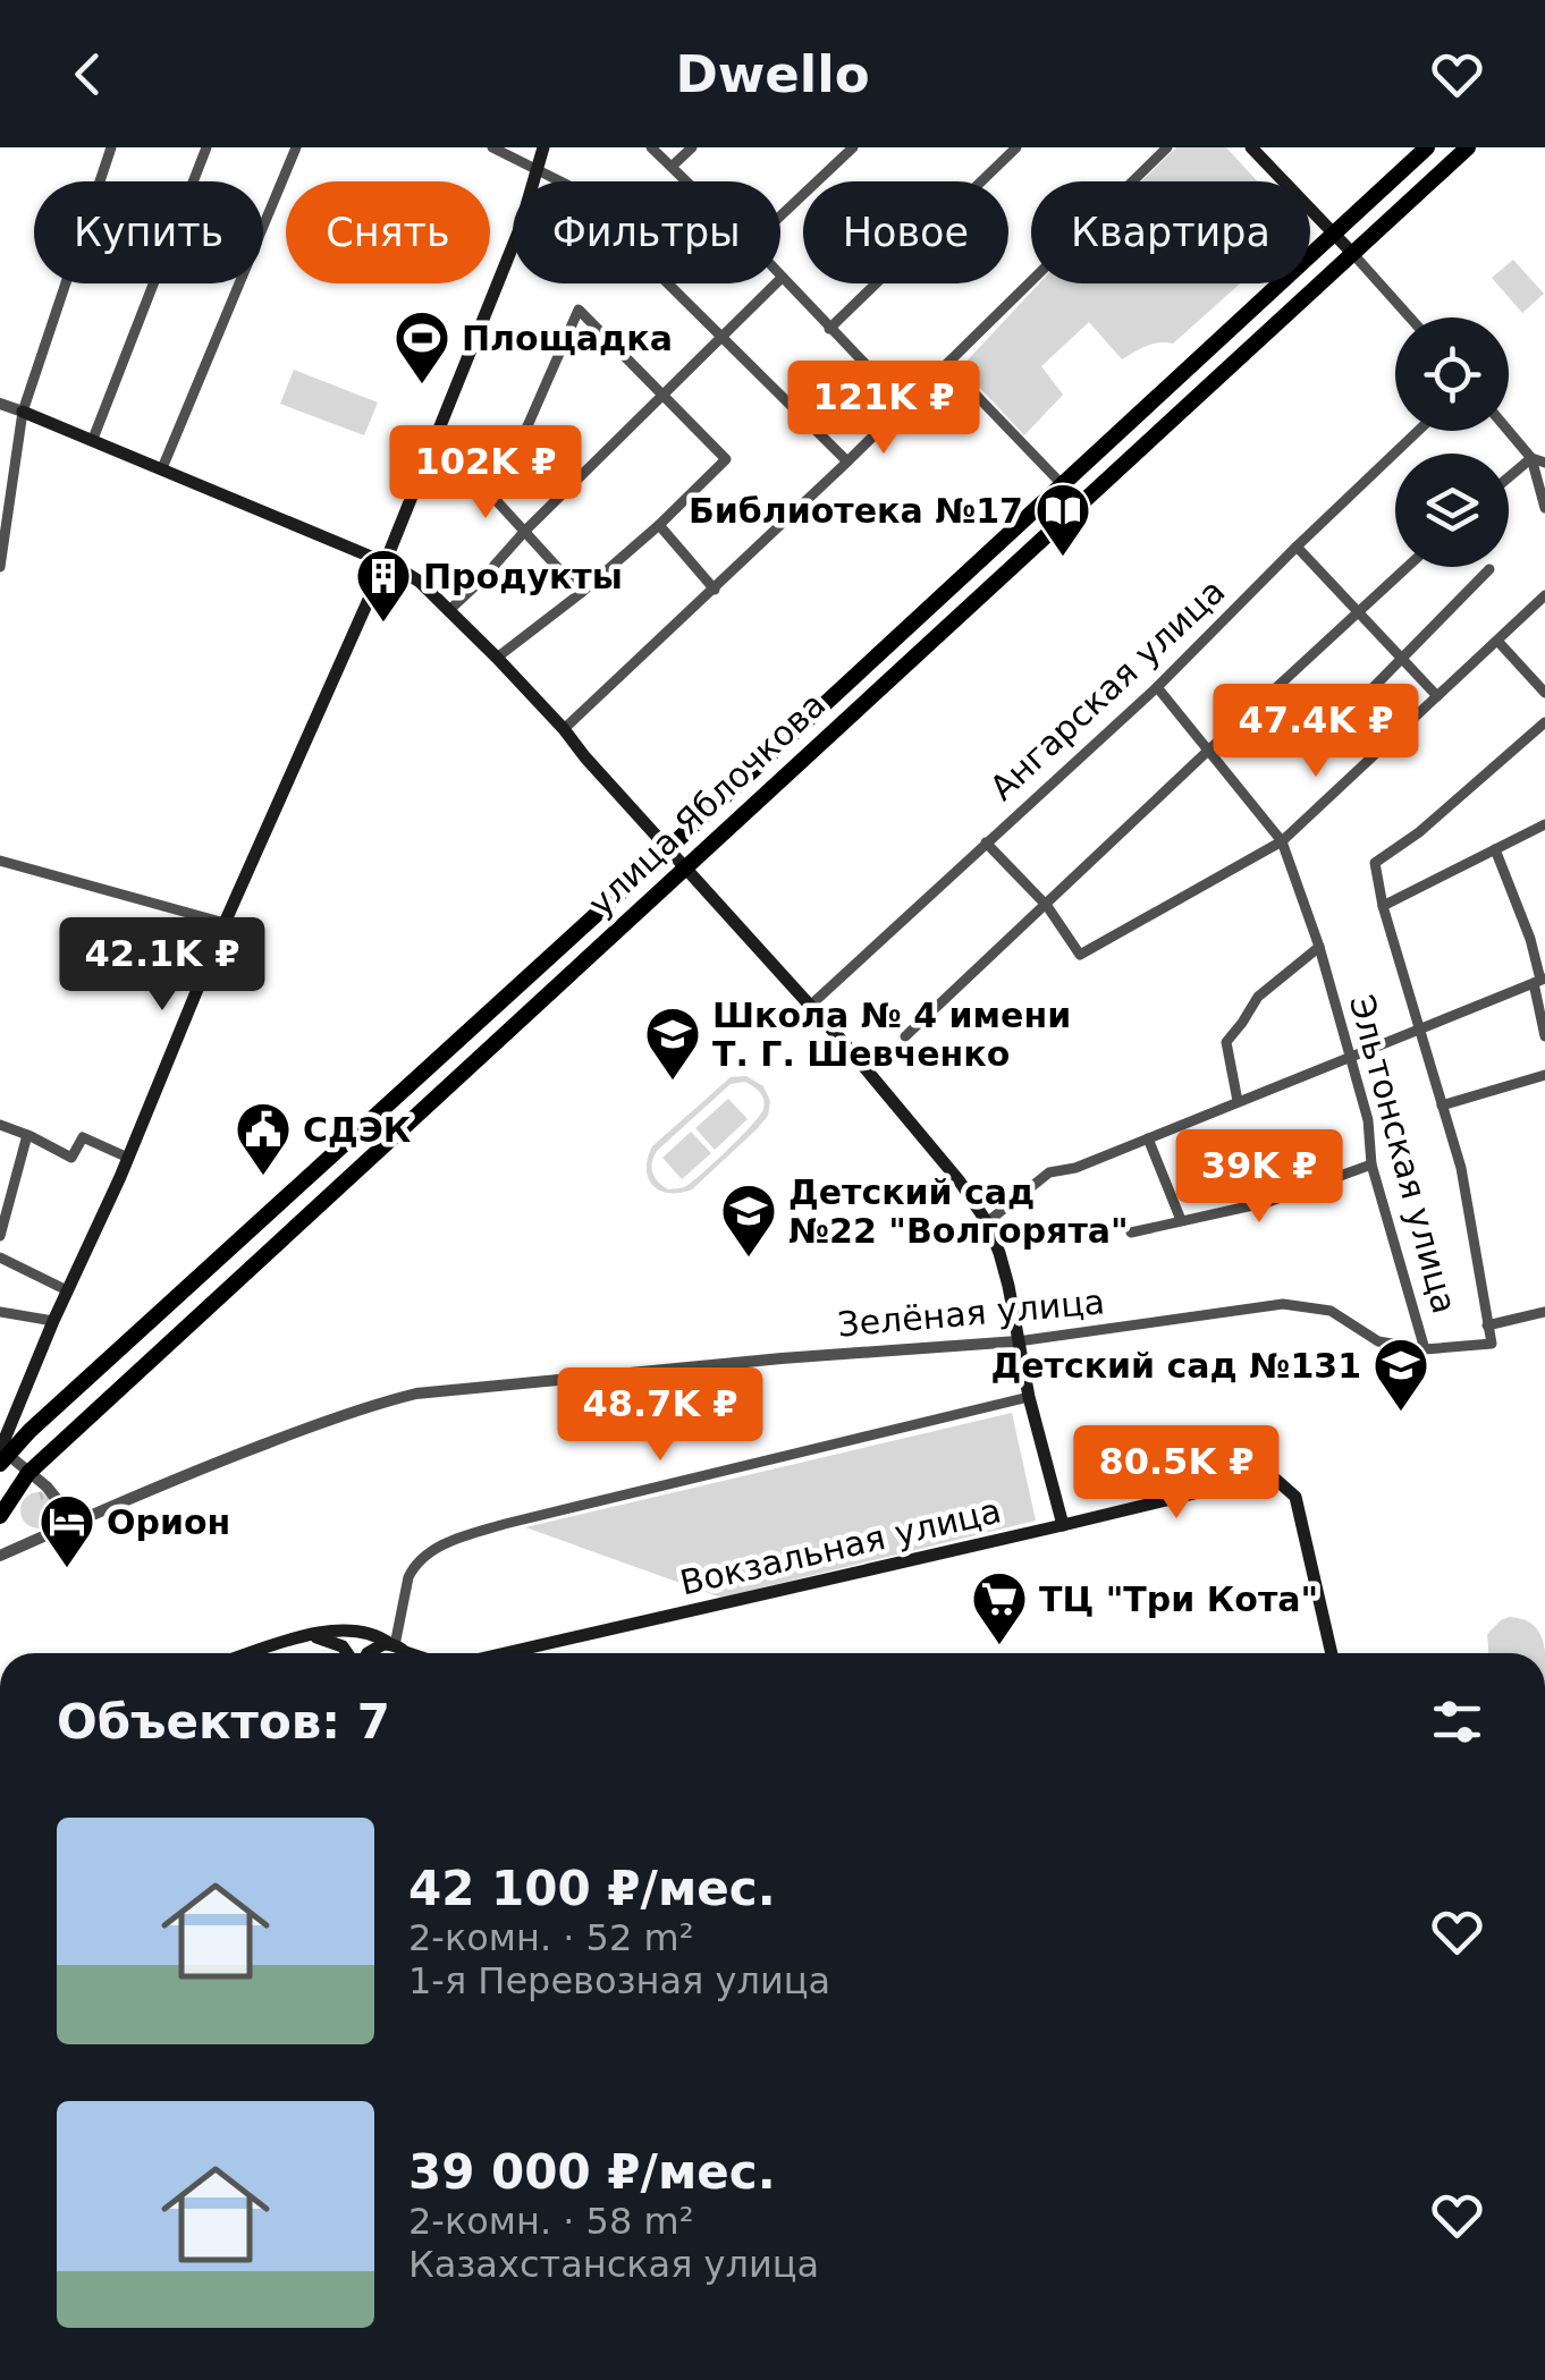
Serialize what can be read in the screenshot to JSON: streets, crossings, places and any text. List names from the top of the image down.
{
  "streets": {
    "main road": ["улица Яблочкова", "Вокзальная улица"],
    "street": ["Ангарская улица", "Эльтонская улица", "Зелёная улица"]
  },
  "crossings": [
    ["Ангарская улица", "Эльтонская улица"],
    ["Эльтонская улица", "Зелёная улица"]
  ],
  "places": {
    "sports": ["Площадка"],
    "library": ["Библиотека №17"],
    "building": ["Продукты"],
    "school or university": ["Школа № 4 имени Т. Г. Шевченко", "Детский сад №22 \"Волгорята\"", "Детский сад №131"],
    "public building": ["СДЭК"],
    "hotel": ["Орион"],
    "supermarket": ["ТЦ \"Три Кота\""]
  },
  "page": {
    "header": "Dwello",
    "chip": [
      "Купить",
      "Снять",
      "Фильтры",
      "Новое",
      "Квартира"
    ],
    "price": [
      "121K ₽",
      "102K ₽",
      "47.4K ₽",
      "42.1K ₽",
      "39K ₽",
      "48.7K ₽",
      "80.5K ₽"
    ],
    "heading": "Объектов: 7",
    "list": [
      {
        "name": "42 100 ₽/мес.",
        "note": "2-комн. · 52 m² · 1-я Перевозная улица"
      },
      {
        "name": "39 000 ₽/мес.",
        "note": "2-комн. · 58 m² · Казахстанская улица"
      }
    ]
  }
}
